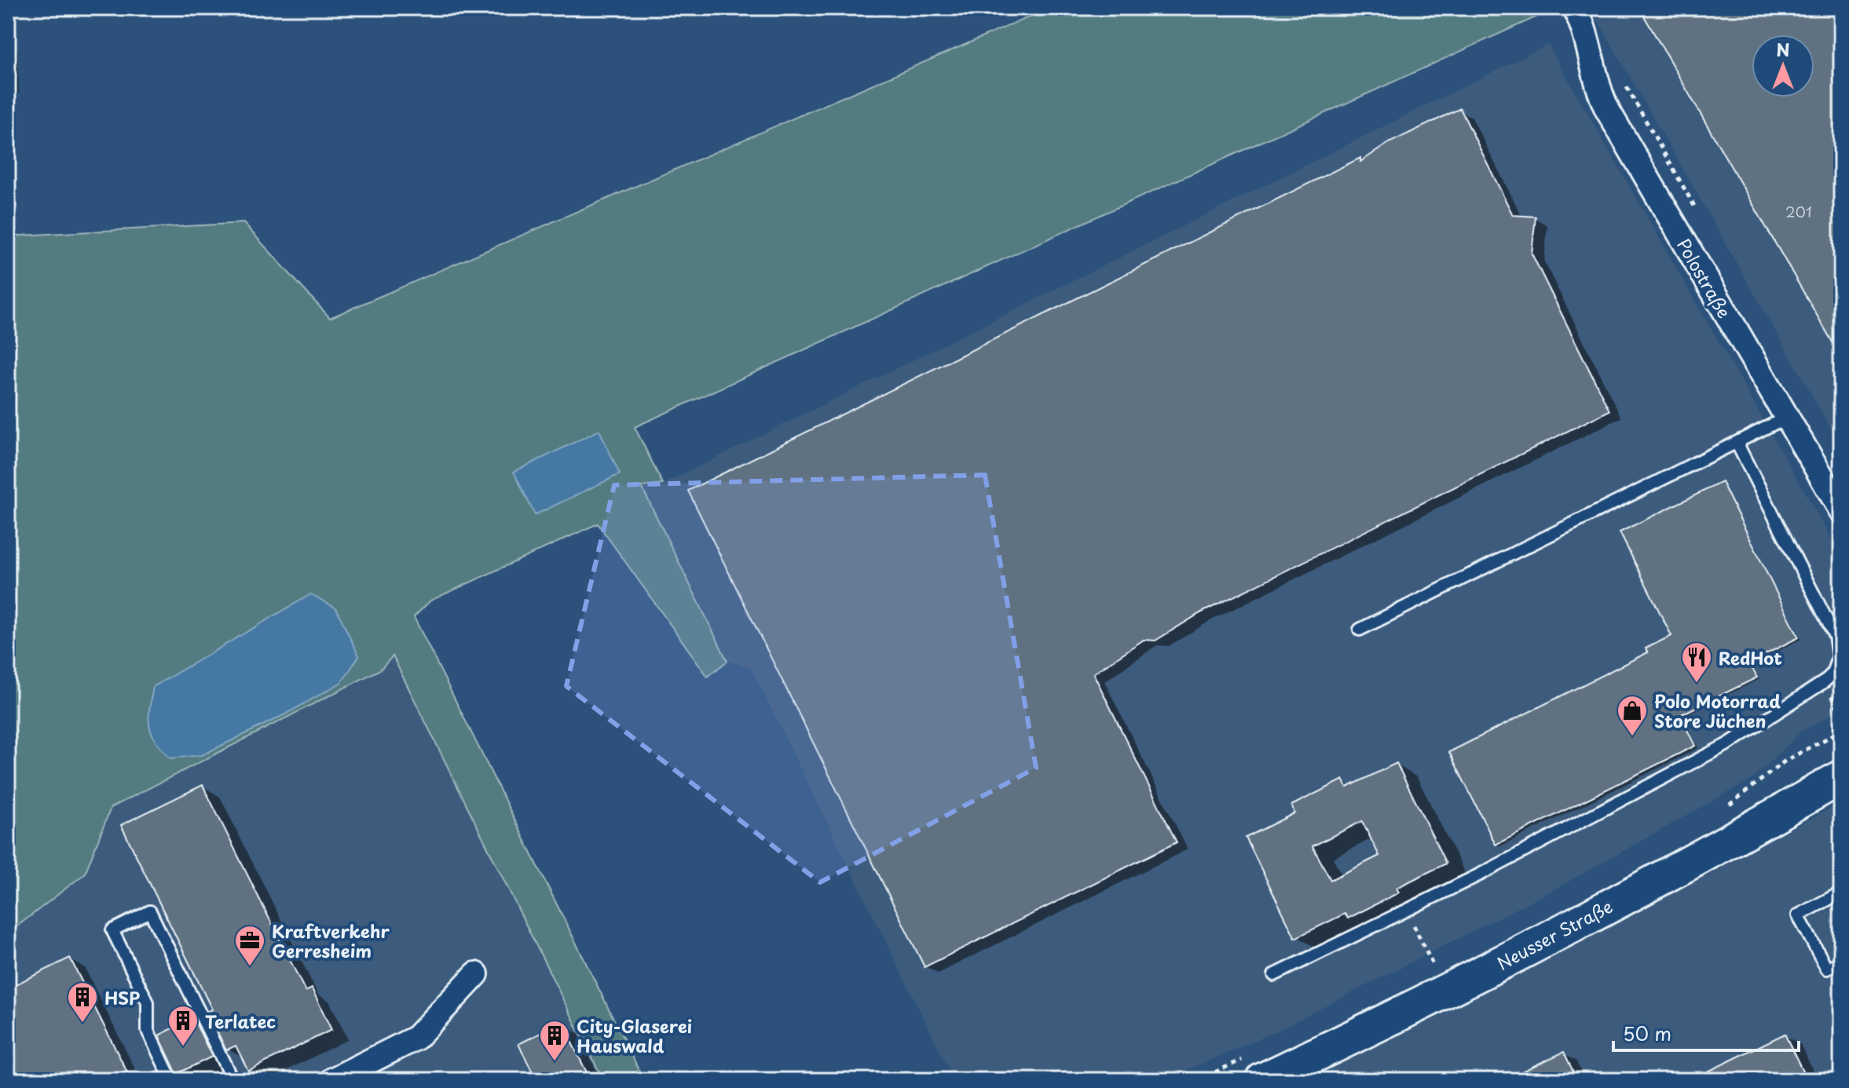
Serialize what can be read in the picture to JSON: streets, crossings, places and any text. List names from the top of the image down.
{
  "streets": {
    "main road": ["Neusser Straße"],
    "street": ["Polostraße"]
  },
  "places": {
    "restaurant": ["RedHot"],
    "shop": ["Polo Motorrad Store Jüchen"],
    "office": ["Kraftverkehr Gerresheim"],
    "building": ["HSP", "Terlatec", "City-Glaserei Hauswald"]
  },
  "house_numbers": ["201"],
  "scale_bar": "50 m",
  "north": "top"
}
